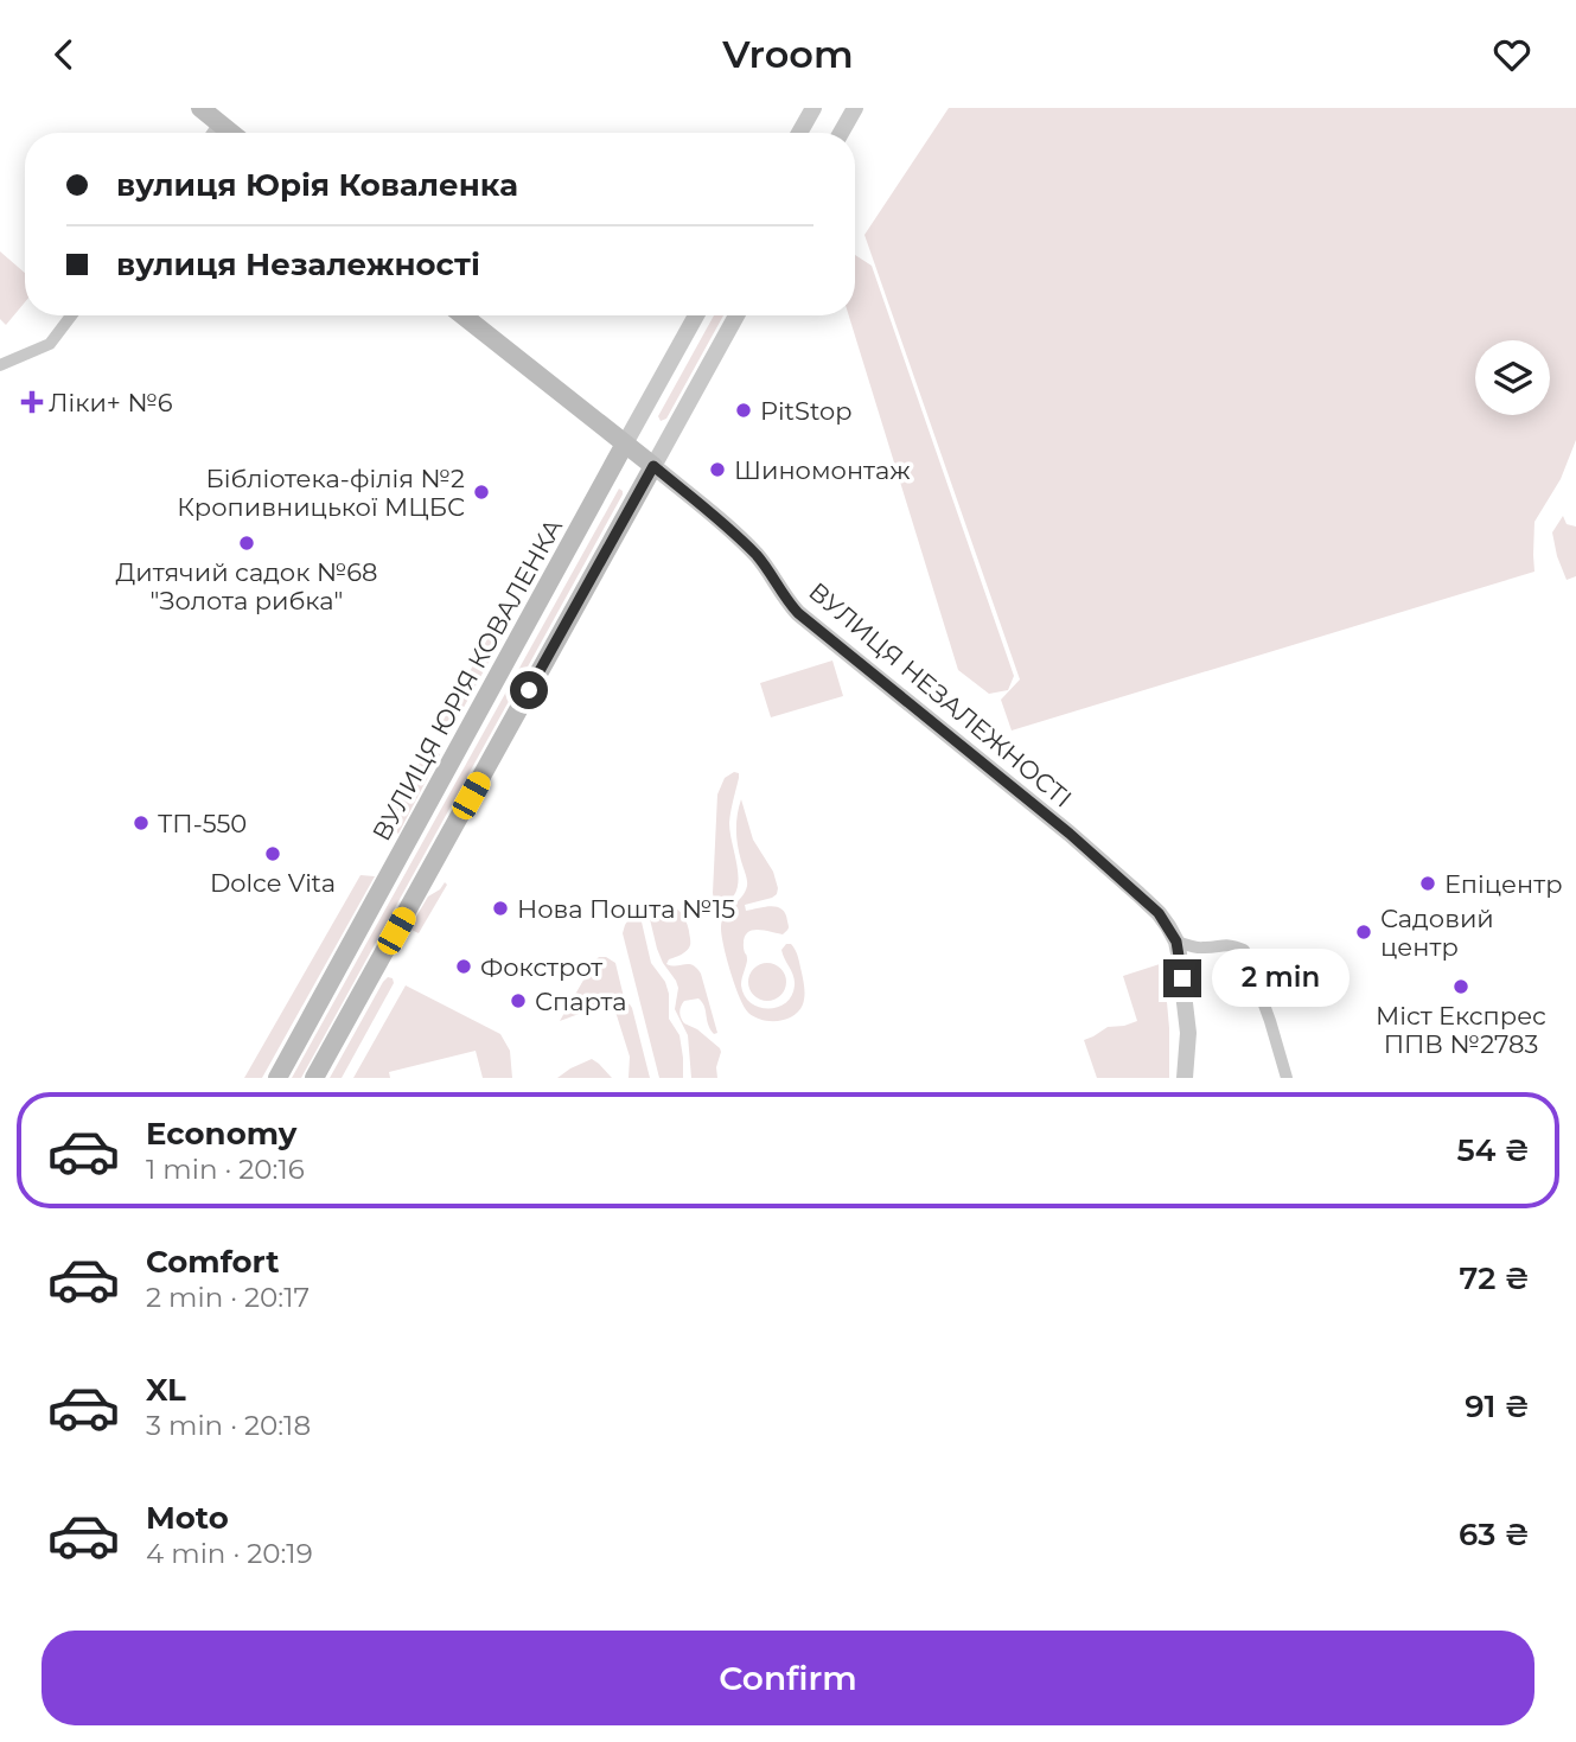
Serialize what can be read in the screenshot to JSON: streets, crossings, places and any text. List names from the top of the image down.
{
  "streets": {
    "main road": ["ВУЛИЦЯ ЮРІЯ КОВАЛЕНКА", "ВУЛИЦЯ НЕЗАЛЕЖНОСТІ"]
  },
  "crossings": [
    ["ВУЛИЦЯ ЮРІЯ КОВАЛЕНКА", "ВУЛИЦЯ НЕЗАЛЕЖНОСТІ"]
  ],
  "places": {
    "health": ["Ліки+ №6"],
    "other": [
      "PitStop",
      "Шиномонтаж",
      "Бібліотека-філія №2 Кропивницької МЦБС",
      "Дитячий садок №68 \"Золота рибка\"",
      "ТП-550",
      "Dolce Vita",
      "Епіцентр",
      "Нова Пошта №15",
      "Садовий центр",
      "Фокстрот",
      "Міст Експрес ППВ №2783",
      "Спарта"
    ]
  },
  "page": {
    "header": "Vroom",
    "banner": ["вулиця Юрія Коваленка", "вулиця Незалежності"],
    "bubble": "2 min",
    "list": [
      {
        "name": "Economy",
        "note": "1 min · 20:16",
        "value": "54 ₴"
      },
      {
        "name": "Comfort",
        "note": "2 min · 20:17",
        "value": "72 ₴"
      },
      {
        "name": "XL",
        "note": "3 min · 20:18",
        "value": "91 ₴"
      },
      {
        "name": "Moto",
        "note": "4 min · 20:19",
        "value": "63 ₴"
      }
    ],
    "buttons": "Confirm"
  }
}
